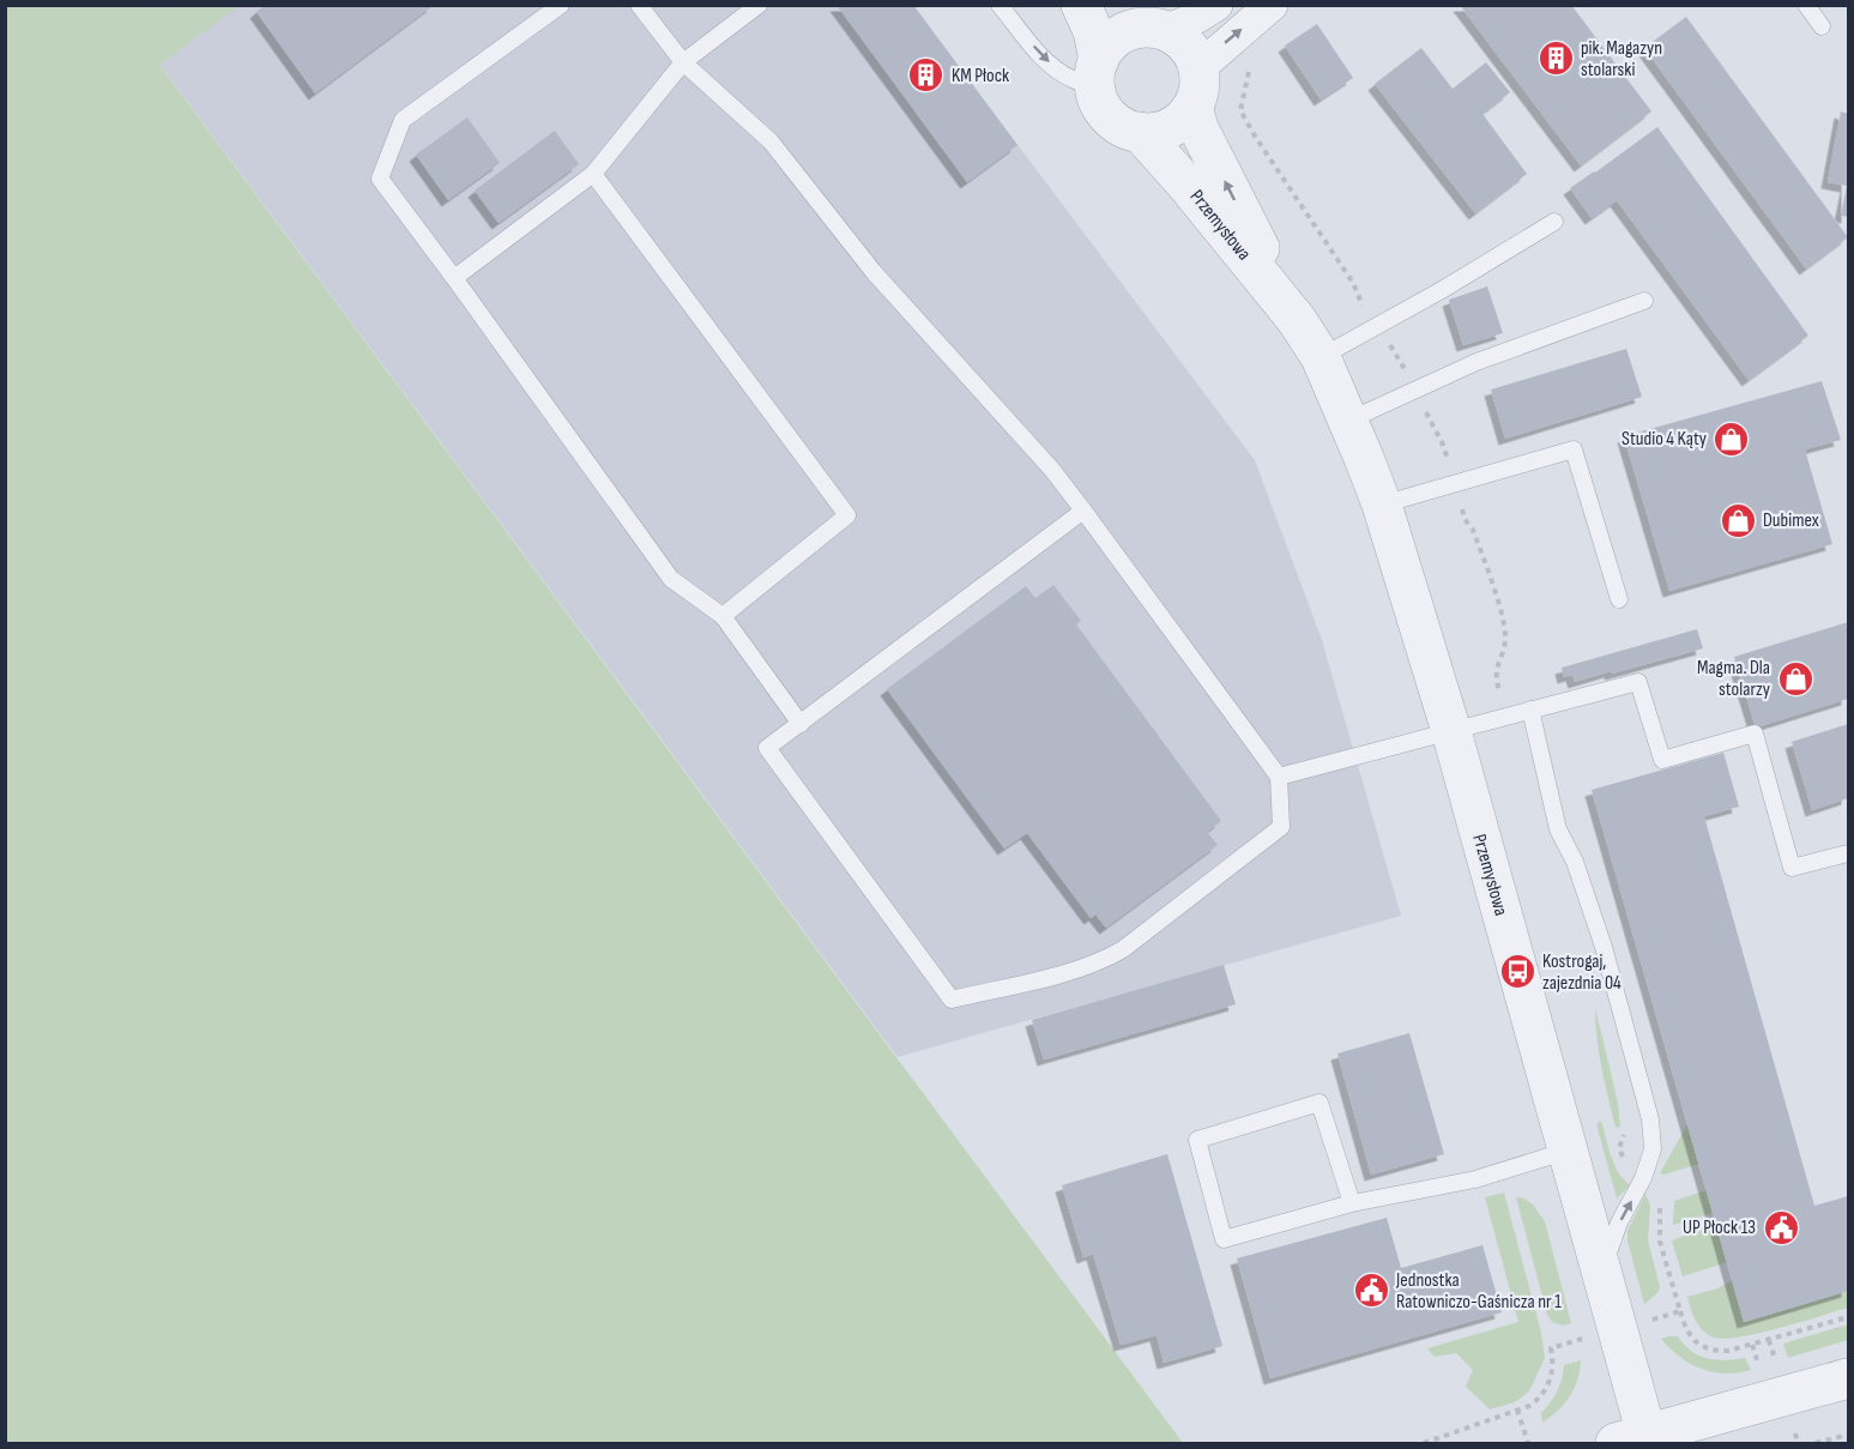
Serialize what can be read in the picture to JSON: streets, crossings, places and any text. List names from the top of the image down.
{
  "streets": {
    "street": ["Przemysłowa"]
  },
  "places": {
    "building": ["pik. Magazyn stolarski", "KM Płock"],
    "shop": ["Studio 4 Kąty", "Dubimex", "Magma. Dla stolarzy"],
    "bus stop": ["Kostrogaj, zajezdnia 04"],
    "public building": ["UP Płock 13", "Jednostka Ratowniczo-Gaśnicza nr 1"]
  }
}
